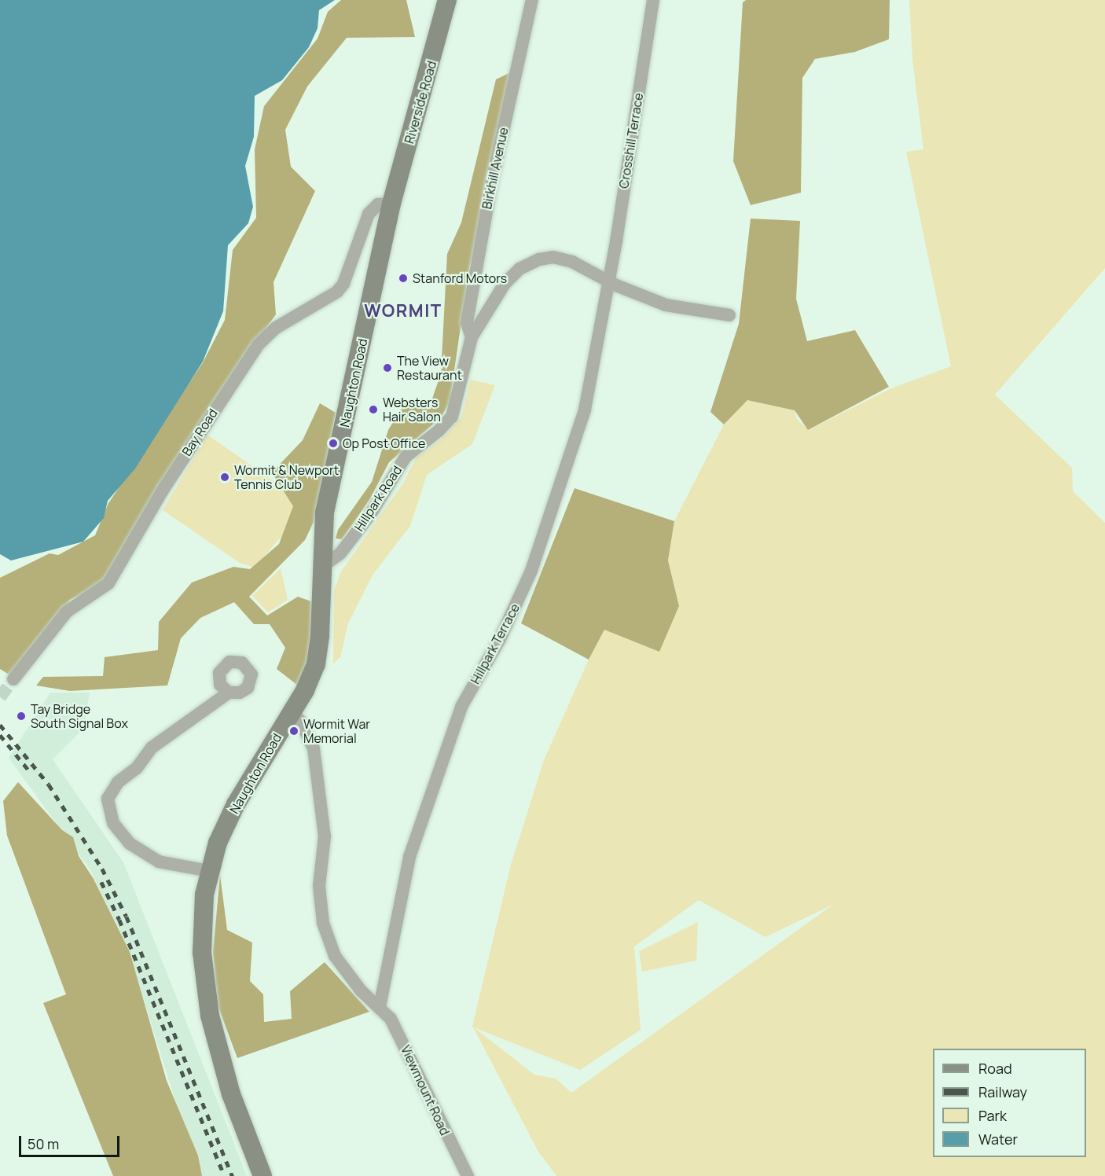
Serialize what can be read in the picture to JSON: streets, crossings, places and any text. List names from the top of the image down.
{
  "streets": {
    "main road": ["Riverside Road", "Naughton Road"],
    "street": [
      "Crosshill Terrace",
      "Birkhill Avenue",
      "Bay Road",
      "Hillpark Road",
      "Hillpark Terrace",
      "Viewmount Road"
    ]
  },
  "crossings": [
    ["Riverside Road", "Naughton Road"],
    ["Riverside Road", "Bay Road"],
    ["Crosshill Terrace", "Hillpark Road"],
    ["Crosshill Terrace", "Hillpark Terrace"],
    ["Birkhill Avenue", "Hillpark Road"],
    ["Naughton Road", "Bay Road"],
    ["Naughton Road", "Hillpark Road"],
    ["Naughton Road", "Viewmount Road"],
    ["Hillpark Road", "Hillpark Terrace"],
    ["Hillpark Terrace", "Viewmount Road"]
  ],
  "districts": ["WORMIT"],
  "places": [
    "Stanford Motors",
    "The View Restaurant",
    "Websters Hair Salon",
    "Op Post Office",
    "Wormit & Newport Tennis Club",
    "Tay Bridge South Signal Box",
    "Wormit War Memorial"
  ],
  "legend": [
    "Road",
    "Railway",
    "Park",
    "Water"
  ],
  "scale_bar": "50 m"
}
